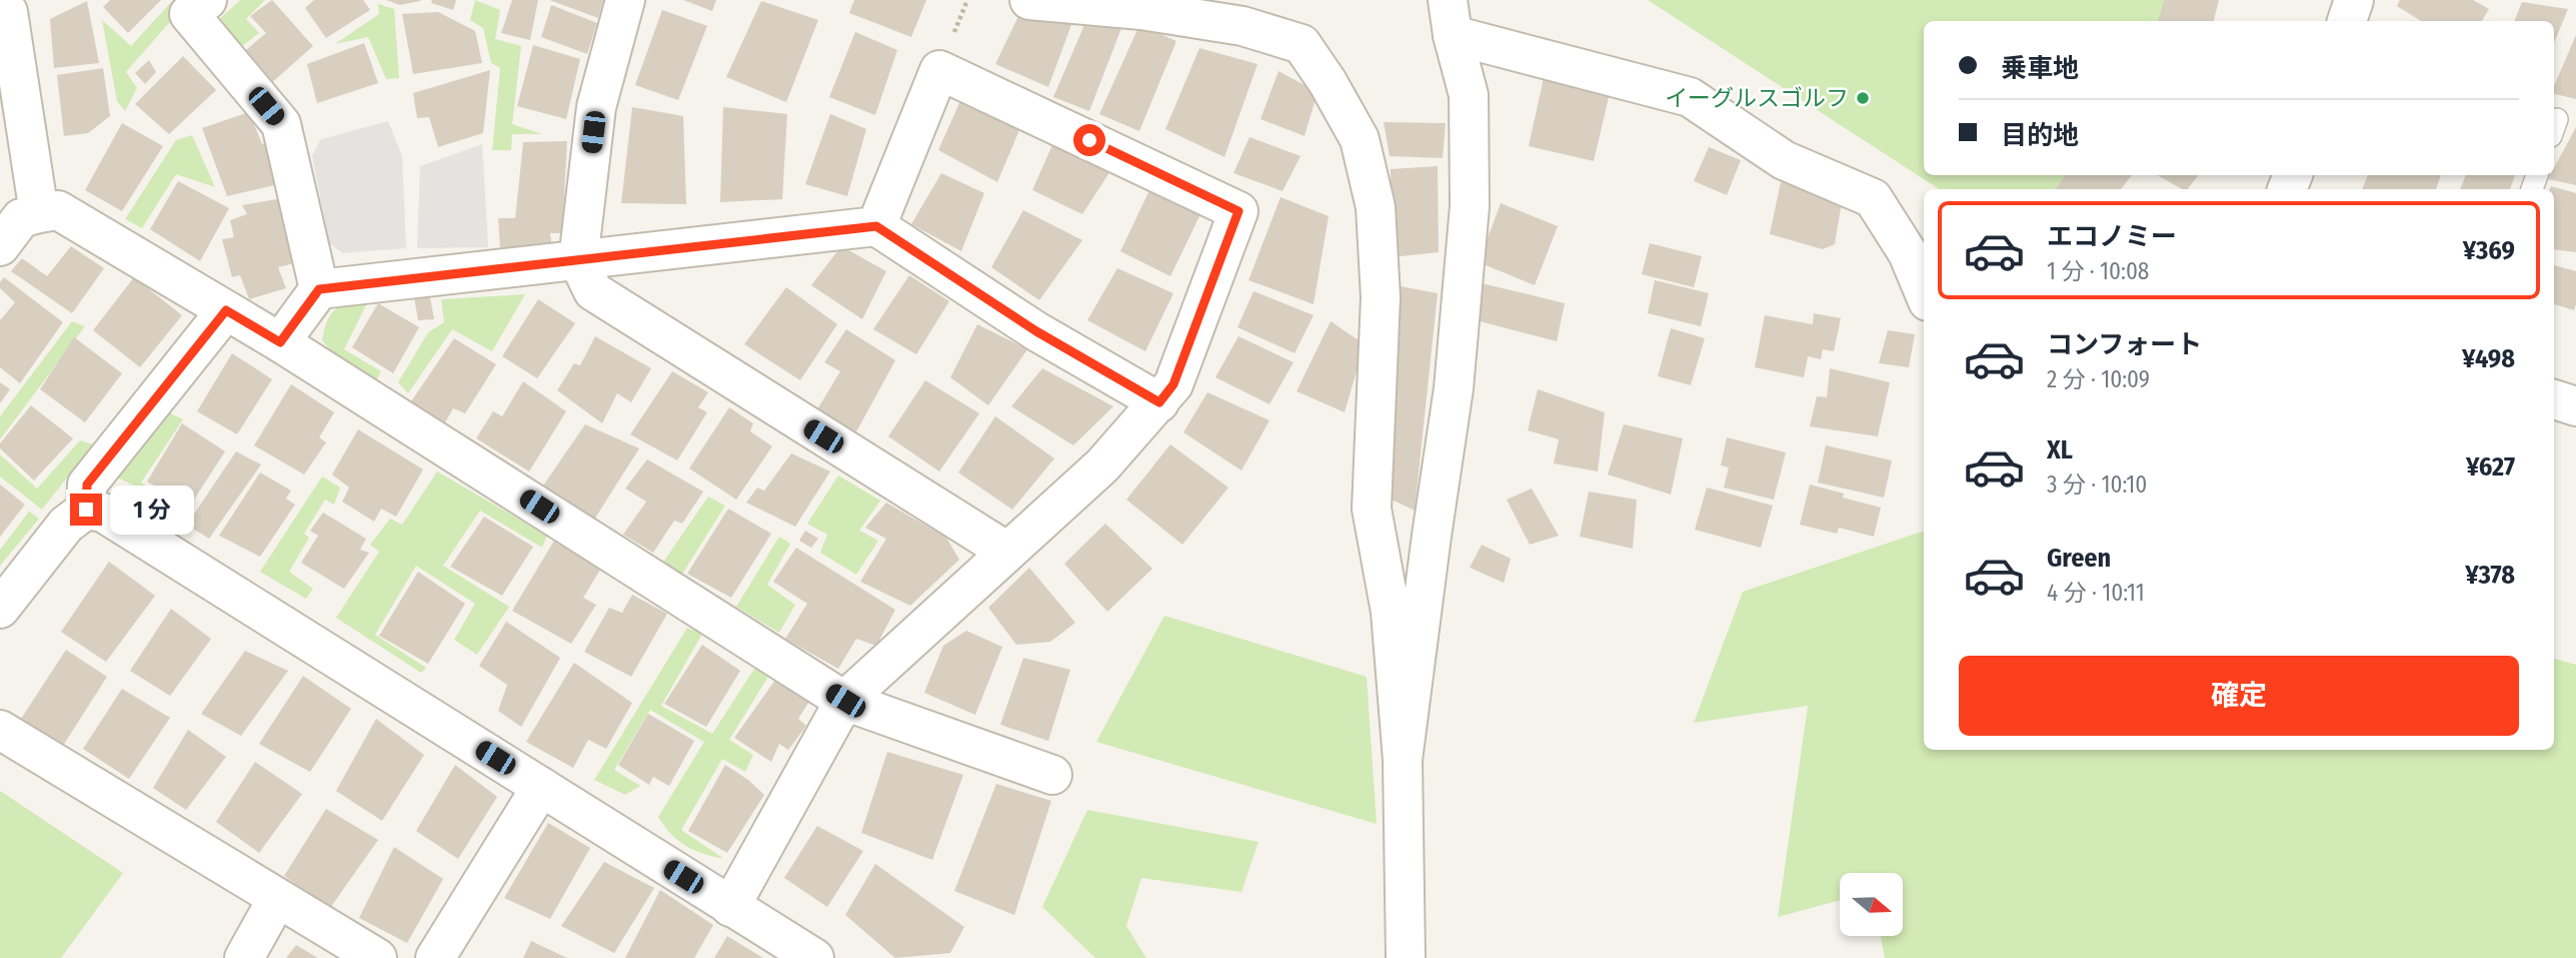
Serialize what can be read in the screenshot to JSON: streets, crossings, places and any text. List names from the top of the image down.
{
  "places": ["イーグルスゴルフ"],
  "north": "right",
  "page": {
    "banner": ["乗車地", "目的地"],
    "list": [
      {
        "name": "エコノミー",
        "note": "1 分 · 10:08",
        "value": "¥369"
      },
      {
        "name": "コンフォート",
        "note": "2 分 · 10:09",
        "value": "¥498"
      },
      {
        "name": "XL",
        "note": "3 分 · 10:10",
        "value": "¥627"
      },
      {
        "name": "Green",
        "note": "4 分 · 10:11",
        "value": "¥378"
      }
    ],
    "bubble": "1 分",
    "buttons": "確定"
  }
}
